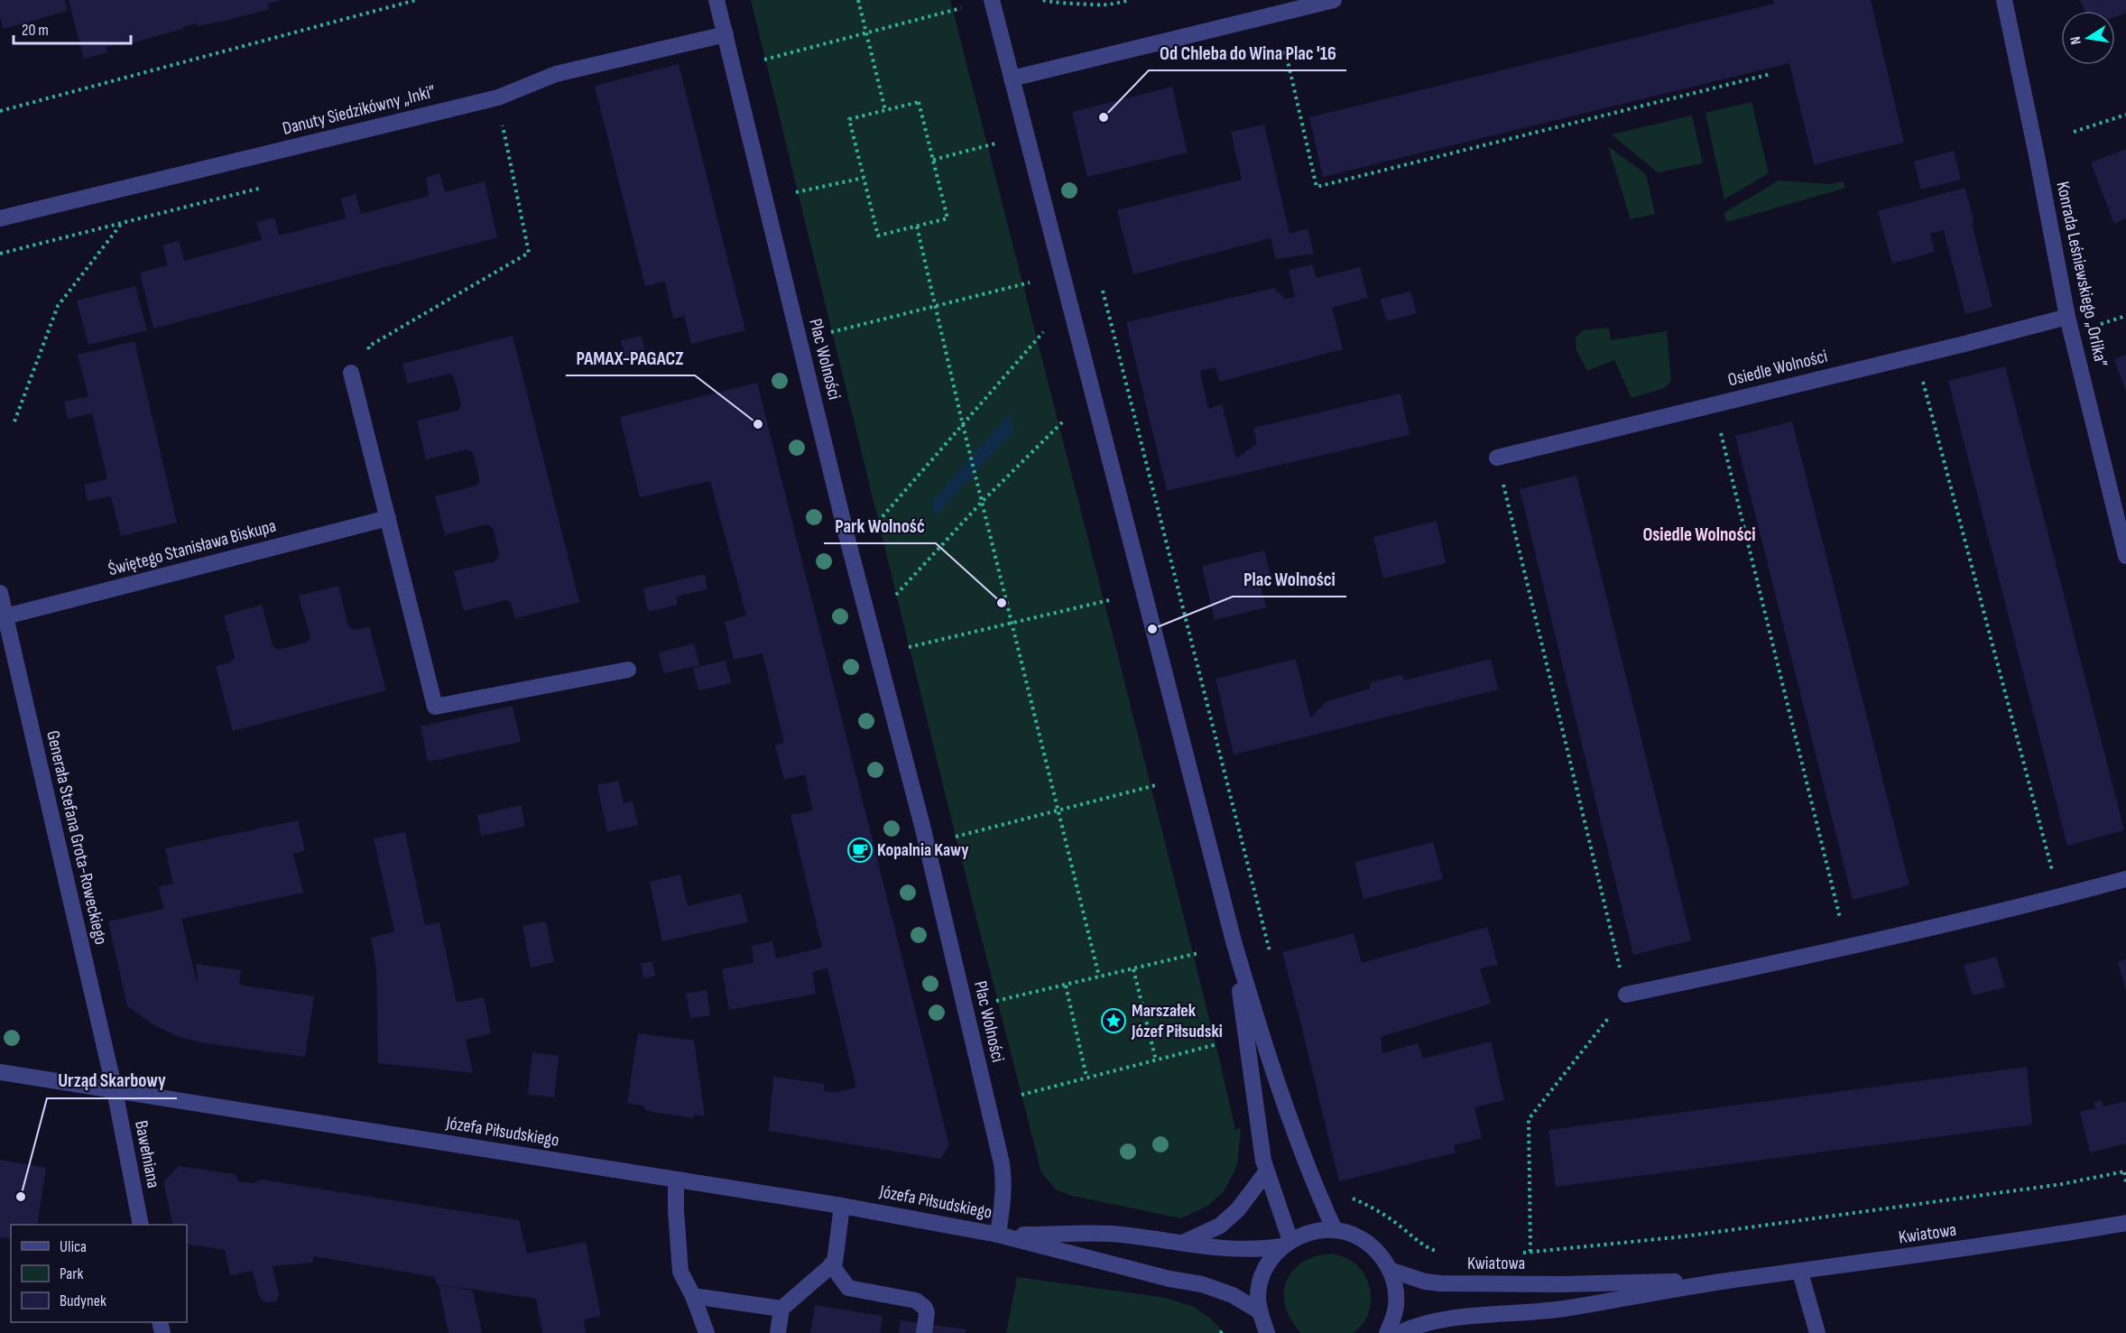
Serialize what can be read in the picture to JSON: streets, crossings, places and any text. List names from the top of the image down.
{
  "streets": {
    "street": [
      "Danuty Siedzikówny „Inki”",
      "Konrada Leśniewskiego „Orlika”",
      "Plac Wolności",
      "Osiedle Wolności",
      "Świętego Stanisława Biskupa",
      "Generała Stefana Grota-Roweckiego",
      "Józefa Piłsudskiego",
      "Bawełniana",
      "Kwiatowa"
    ]
  },
  "crossings": [
    ["Danuty Siedzikówny „Inki”", "Plac Wolności"],
    ["Konrada Leśniewskiego „Orlika”", "Osiedle Wolności"],
    ["Plac Wolności", "Józefa Piłsudskiego"],
    ["Świętego Stanisława Biskupa", "Generała Stefana Grota-Roweckiego"],
    ["Generała Stefana Grota-Roweckiego", "Józefa Piłsudskiego"],
    ["Generała Stefana Grota-Roweckiego", "Bawełniana"],
    ["Józefa Piłsudskiego", "Bawełniana"]
  ],
  "districts": ["Osiedle Wolności"],
  "places": {
    "other": [
      "Od Chleba do Wina Plac '16",
      "PAMAX-PAGACZ",
      "Park Wolność",
      "Plac Wolności",
      "Urząd Skarbowy"
    ],
    "cafe": ["Kopalnia Kawy"],
    "place": ["Marszałek Józef Piłsudski"]
  },
  "legend": ["Ulica", "Park", "Budynek"],
  "scale_bar": "20 m",
  "north": "left"
}
